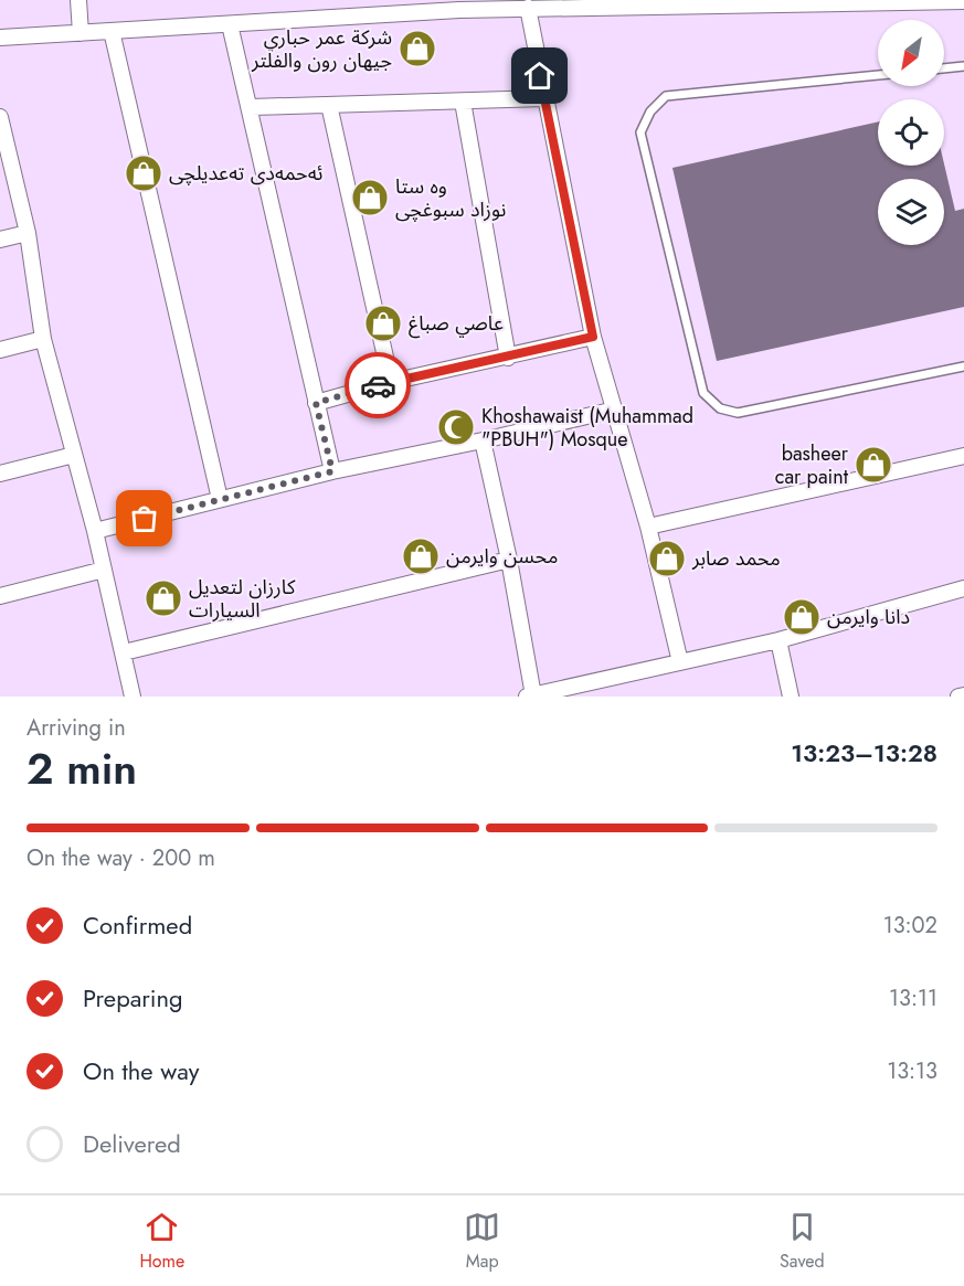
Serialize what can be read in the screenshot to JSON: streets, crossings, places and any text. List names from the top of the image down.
{
  "places": {
    "shop": [
      "شركة عمر حباري جيھان رون والفلتر",
      "ئەحمەدی تەعدیلچی",
      "وه ستا نوزاد سبوغچى",
      "عاصي صباغ",
      "basheer car paint",
      "محسن وایرمن",
      "محمد صابر",
      "كارزان لتعديل السيارات",
      "دانا وایرمن"
    ],
    "mosque": ["Khoshawaist (Muhammad \"PBUH\") Mosque"]
  },
  "north": "bottom left",
  "page": {
    "heading": ["2 min", "Arriving in", "13:23–13:28"],
    "bar": "On the way · 200 m",
    "list": [
      ["Confirmed", "13:02"],
      ["Preparing", "13:11"],
      ["On the way", "13:13"],
      "Delivered"
    ],
    "tabs": ["Home", "Map", "Saved"]
  }
}
